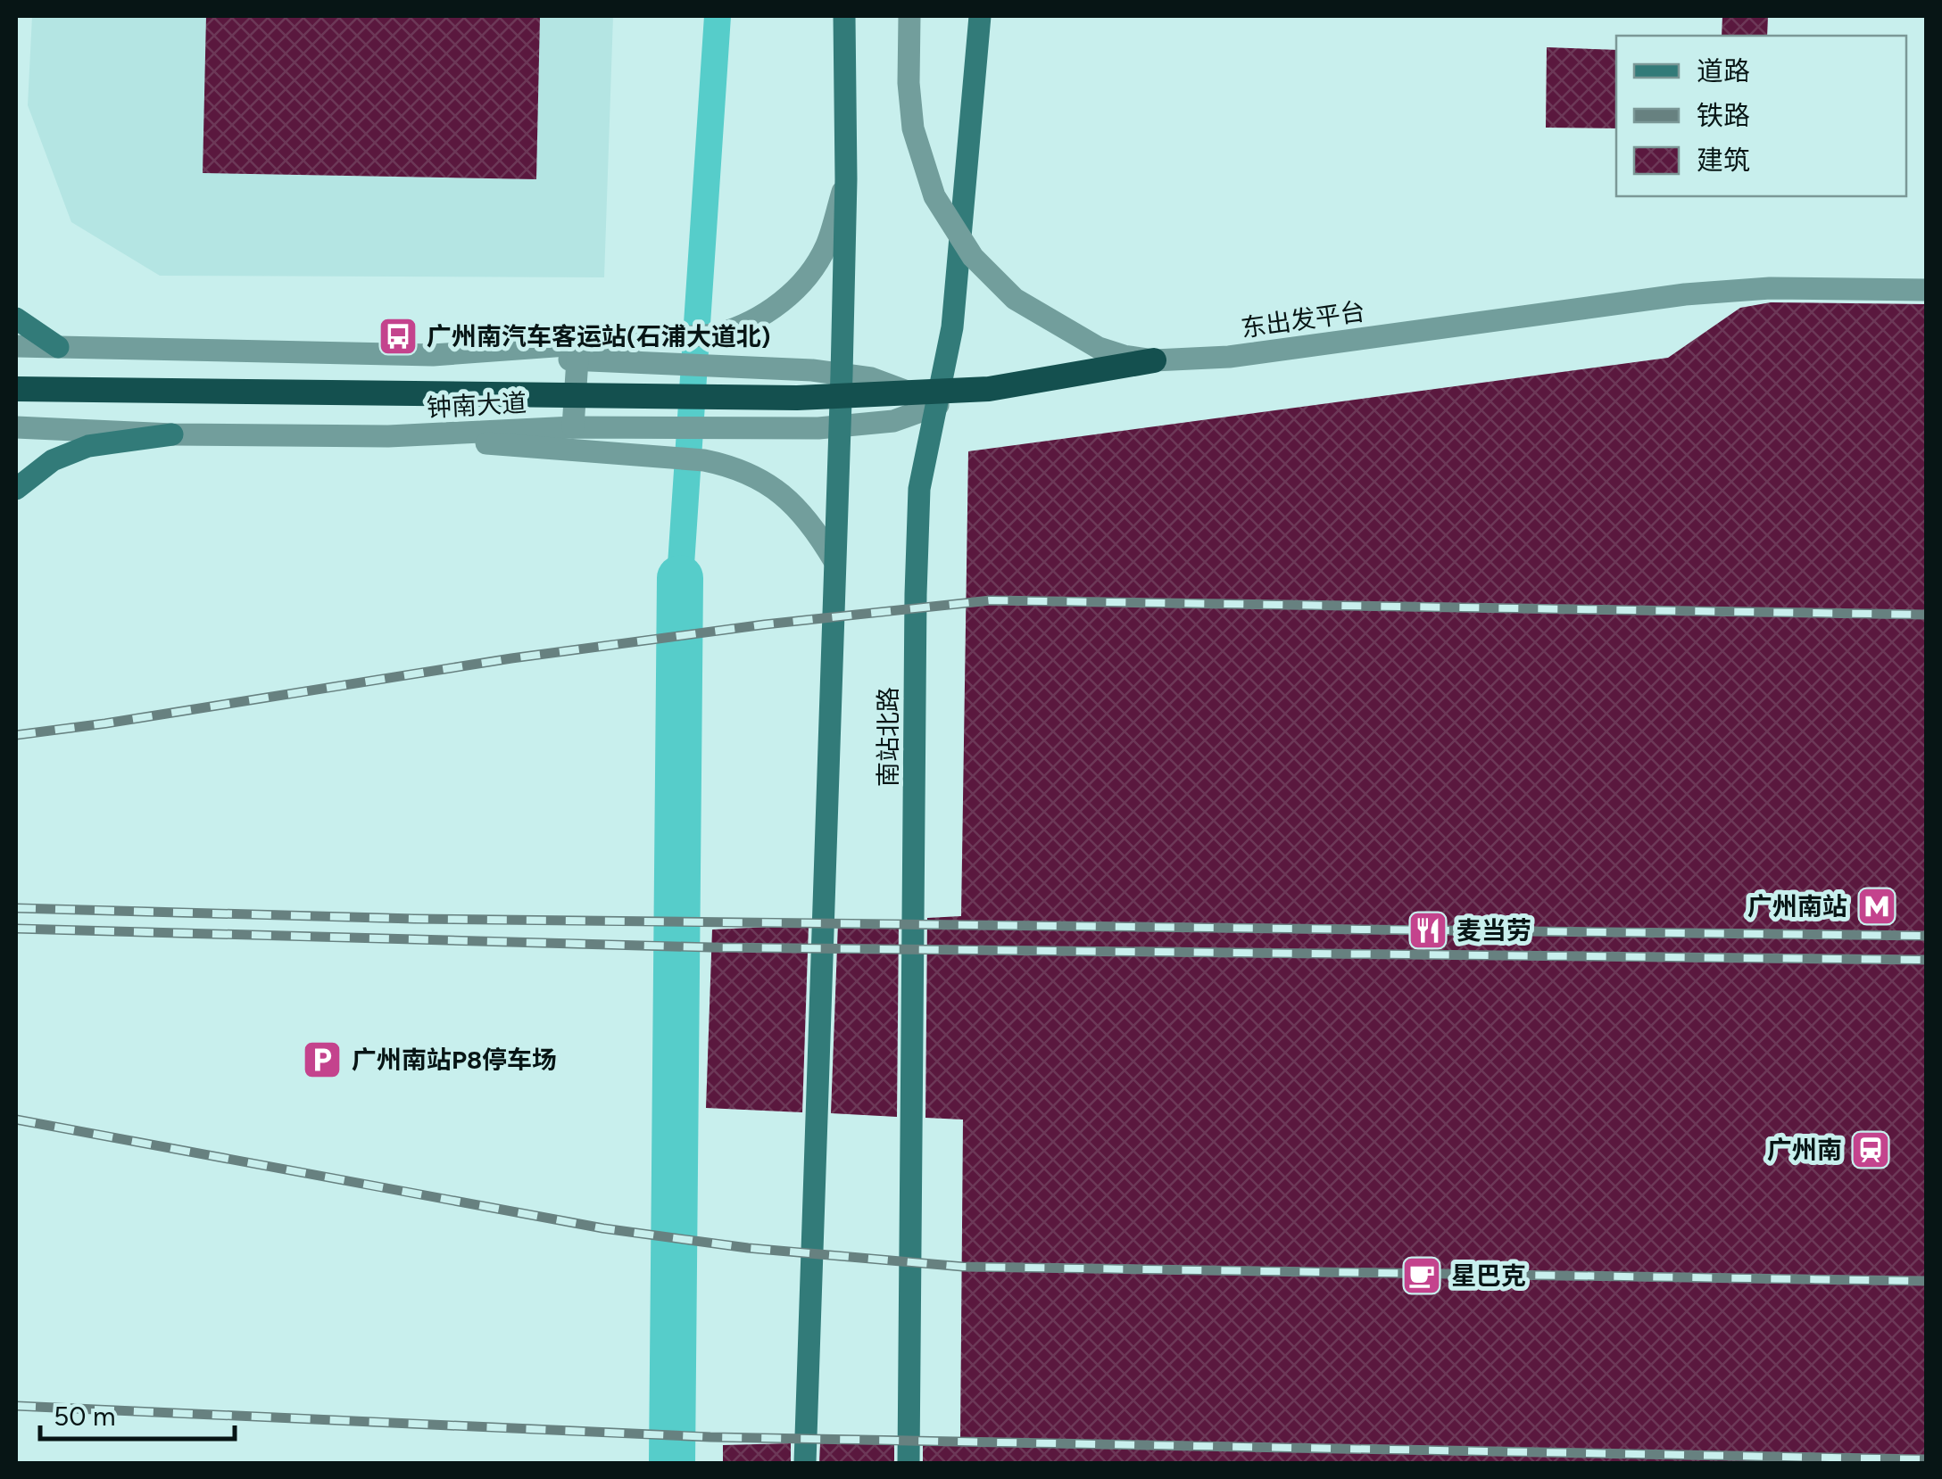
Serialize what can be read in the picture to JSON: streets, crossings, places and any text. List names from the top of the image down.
{
  "streets": {
    "main road": ["南站北路"],
    "street": ["东出发平台", "钟南大道"]
  },
  "crossings": [
    ["钟南大道", "南站北路"]
  ],
  "places": {
    "bus stop": ["广州南汽车客运站(石浦大道北)"],
    "metro station": ["广州南站"],
    "restaurant": ["麦当劳"],
    "parking": ["广州南站P8停车场"],
    "station": ["广州南"],
    "cafe": ["星巴克"]
  },
  "legend": ["道路", "铁路", "建筑"],
  "scale_bar": "50 m"
}
